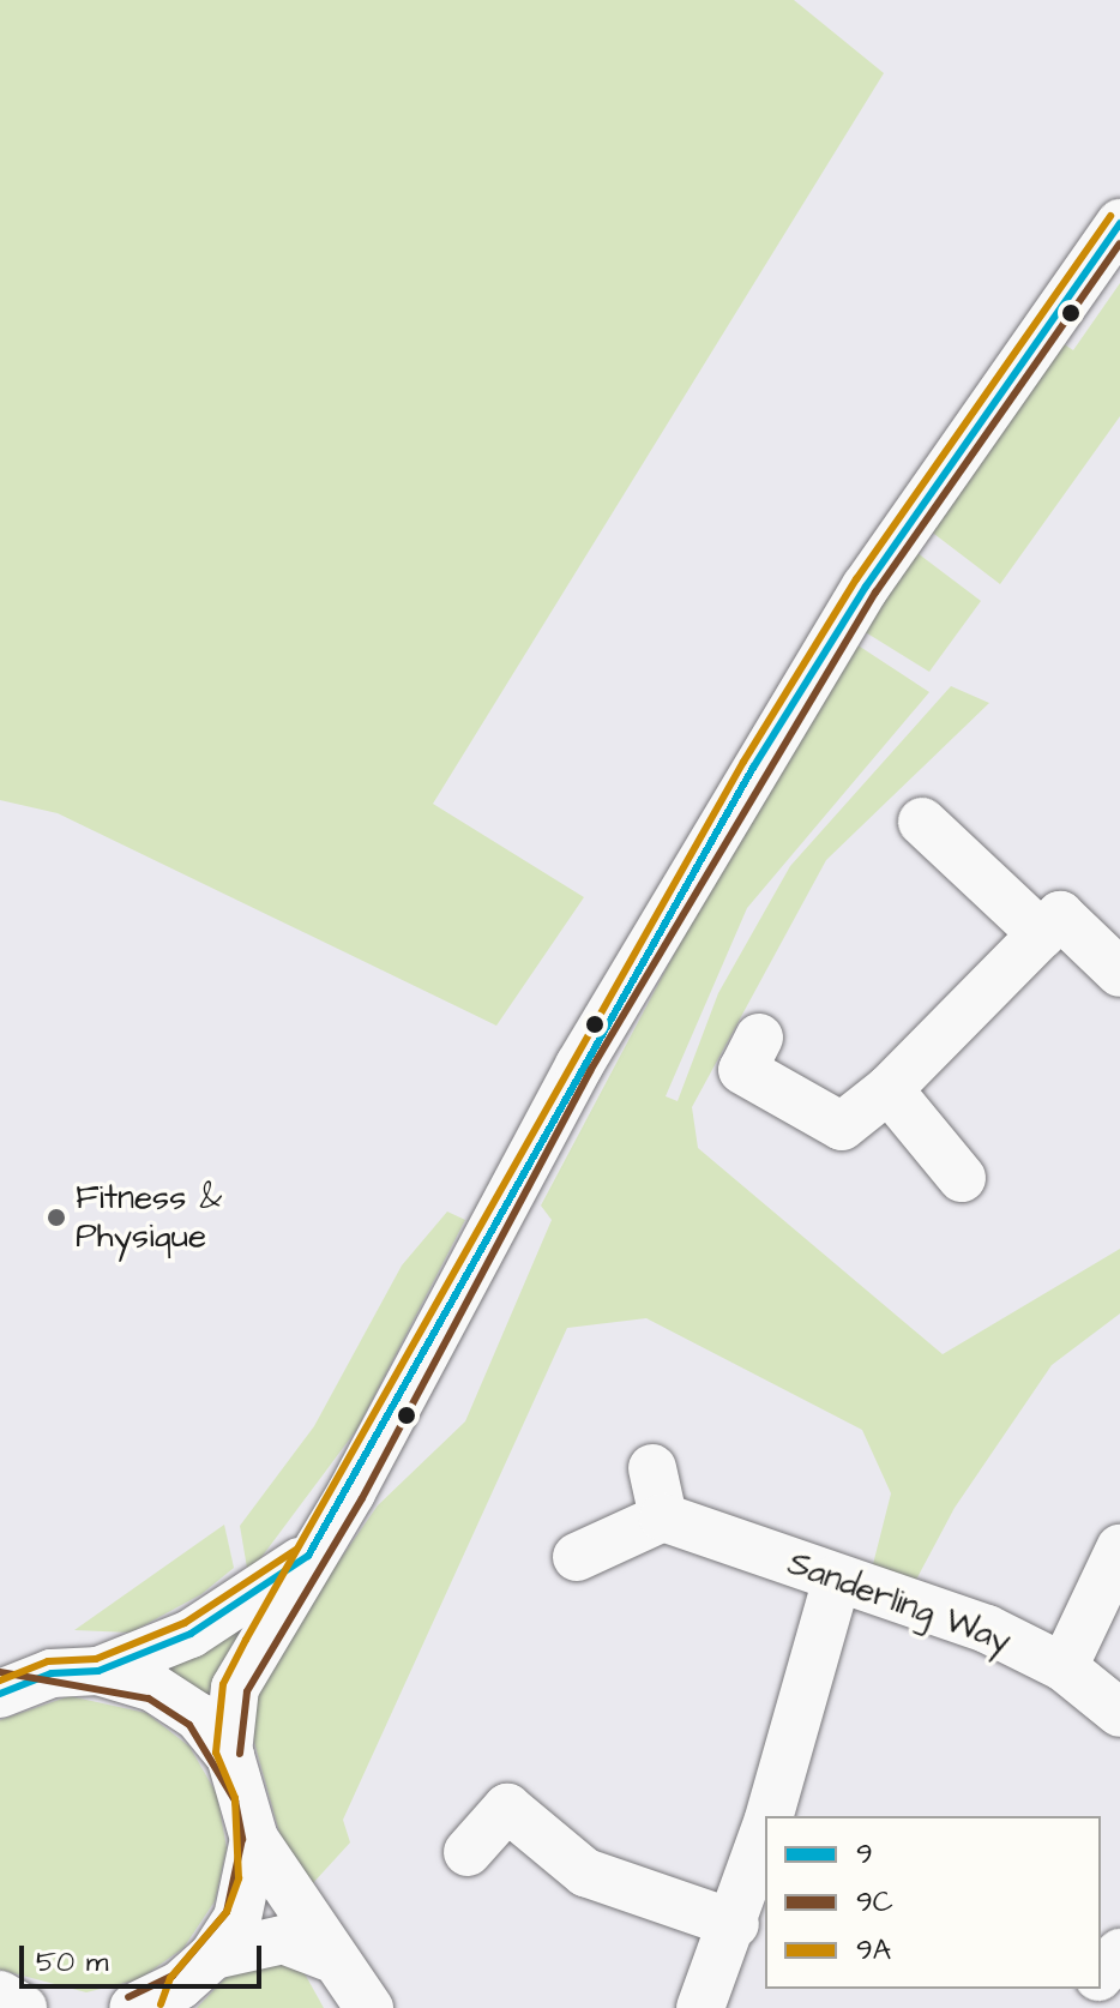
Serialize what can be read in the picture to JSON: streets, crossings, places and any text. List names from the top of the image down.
{
  "streets": {
    "street": ["Sanderling Way"]
  },
  "places": ["Fitness & Physique"],
  "lines": ["transit line 9A", "transit line 9", "transit line 9C"],
  "legend": ["9", "9C", "9A"],
  "scale_bar": "50 m"
}
